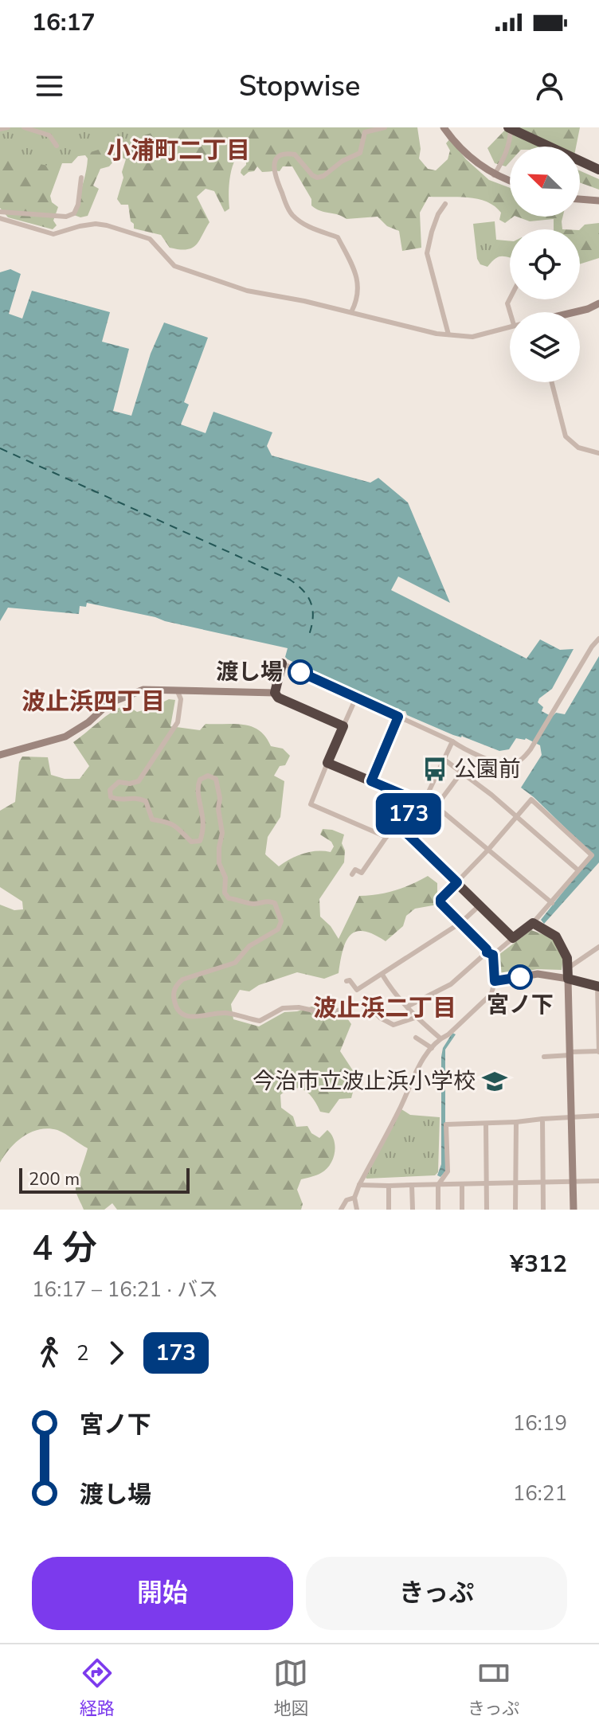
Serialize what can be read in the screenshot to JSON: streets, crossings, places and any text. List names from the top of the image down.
{
  "districts": ["小浦町二丁目", "波止浜四丁目", "波止浜二丁目"],
  "places": {
    "other": ["渡し場", "宮ノ下"],
    "bus stop": ["公園前"],
    "school or university": ["今治市立波止浜小学校"]
  },
  "lines": ["bus line 173"],
  "scale_bar": "200 m",
  "north": "top left",
  "page": {
    "status": "16:17",
    "header": "Stopwise",
    "on_map": "173",
    "scale": "200 m",
    "heading": ["4 分", "16:17 – 16:21 · バス", "¥312"],
    "legs": ["2", "173"],
    "list": [
      {
        "name": "宮ノ下",
        "value": "16:19"
      },
      {
        "name": "渡し場",
        "value": "16:21"
      }
    ],
    "buttons": ["開始", "きっぷ"],
    "tabs": ["経路", "地図", "きっぷ"]
  }
}
